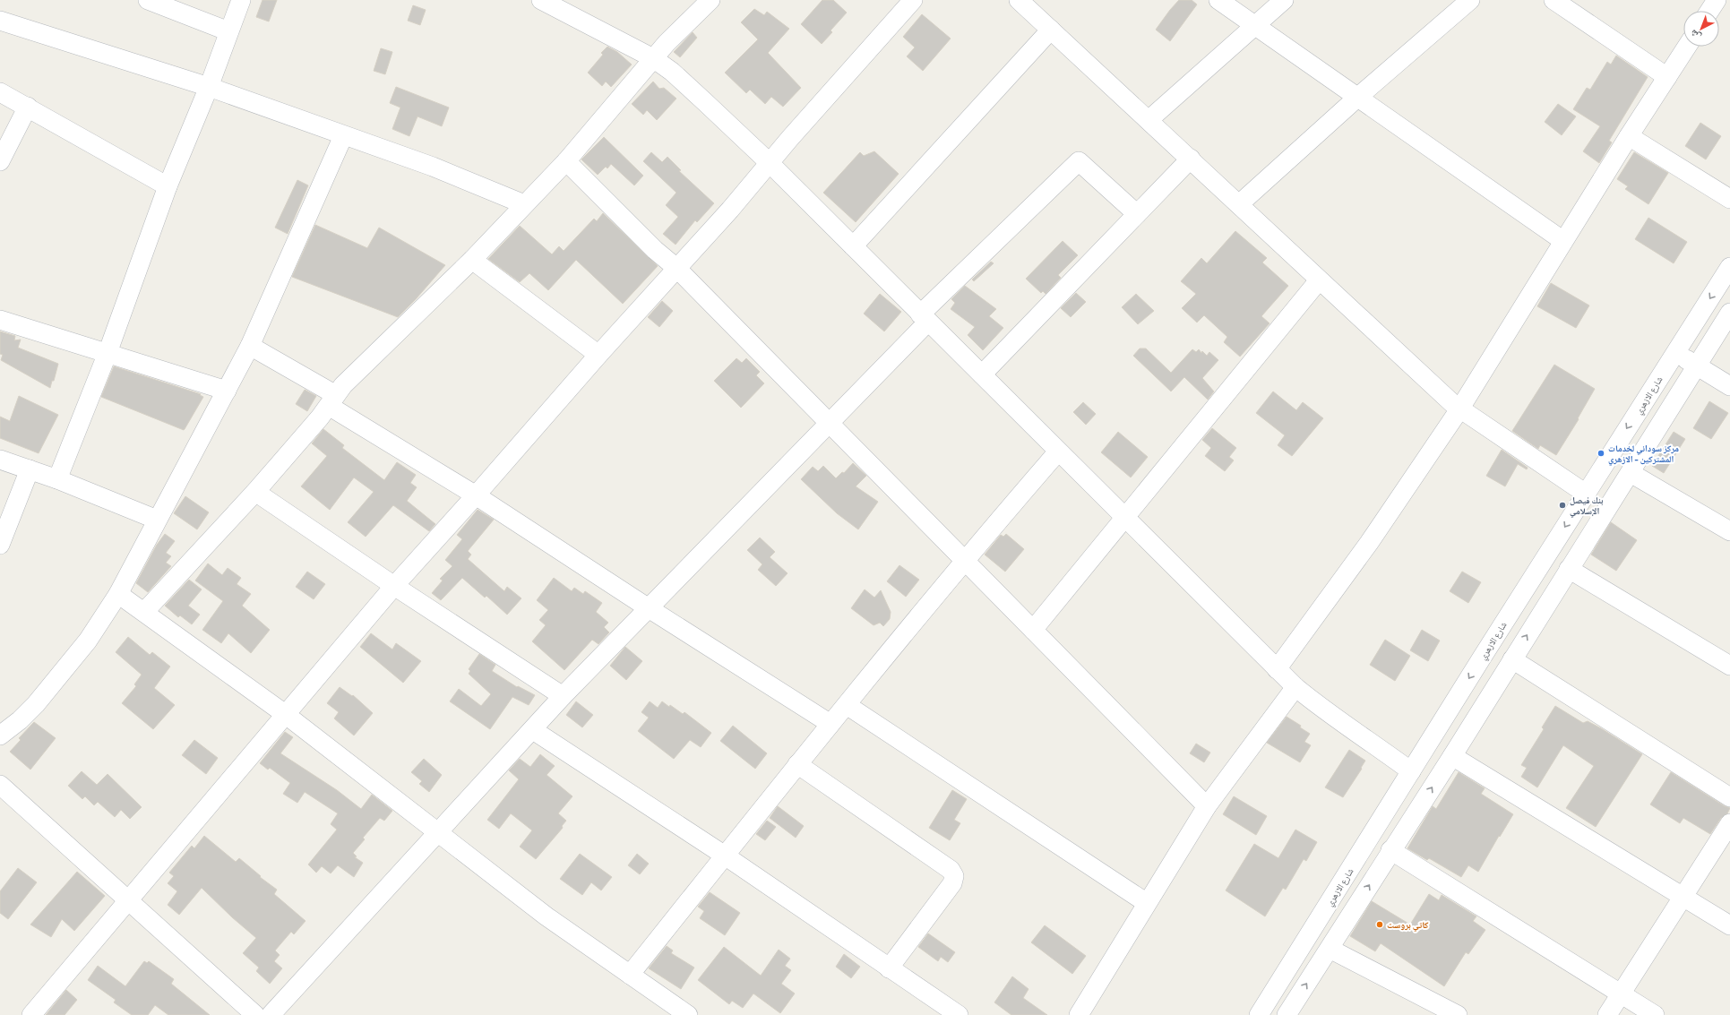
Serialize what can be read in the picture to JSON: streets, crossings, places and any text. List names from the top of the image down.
{
  "streets": {
    "street": ["شارع الازهري"]
  },
  "places": ["مركز سوداني لخدمات المشتركين - الازهري", "بنك فيصل الإسلامي", "كاتي بروست"],
  "north": "bottom left"
}
